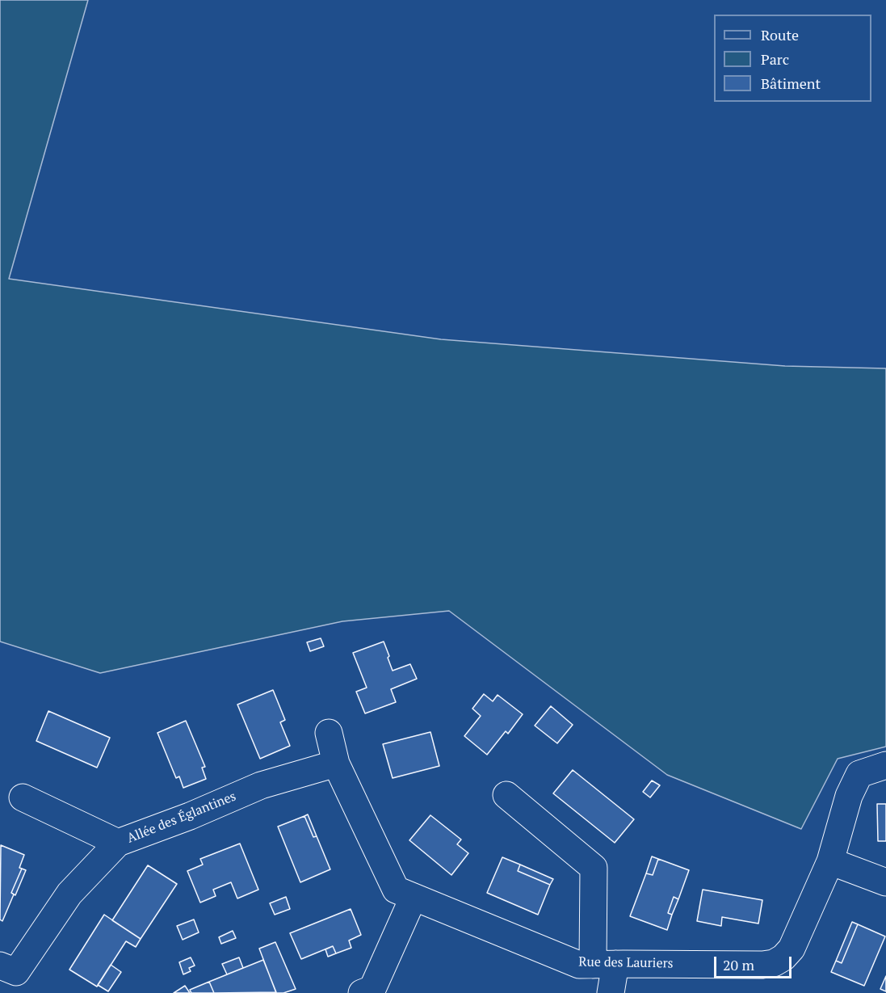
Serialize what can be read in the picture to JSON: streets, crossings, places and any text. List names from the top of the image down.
{
  "streets": {
    "street": ["Allée des Églantines", "Rue des Lauriers"]
  },
  "crossings": [
    ["Allée des Églantines", "Rue des Lauriers"]
  ],
  "legend": ["Route", "Parc", "Bâtiment"],
  "scale_bar": "20 m"
}
